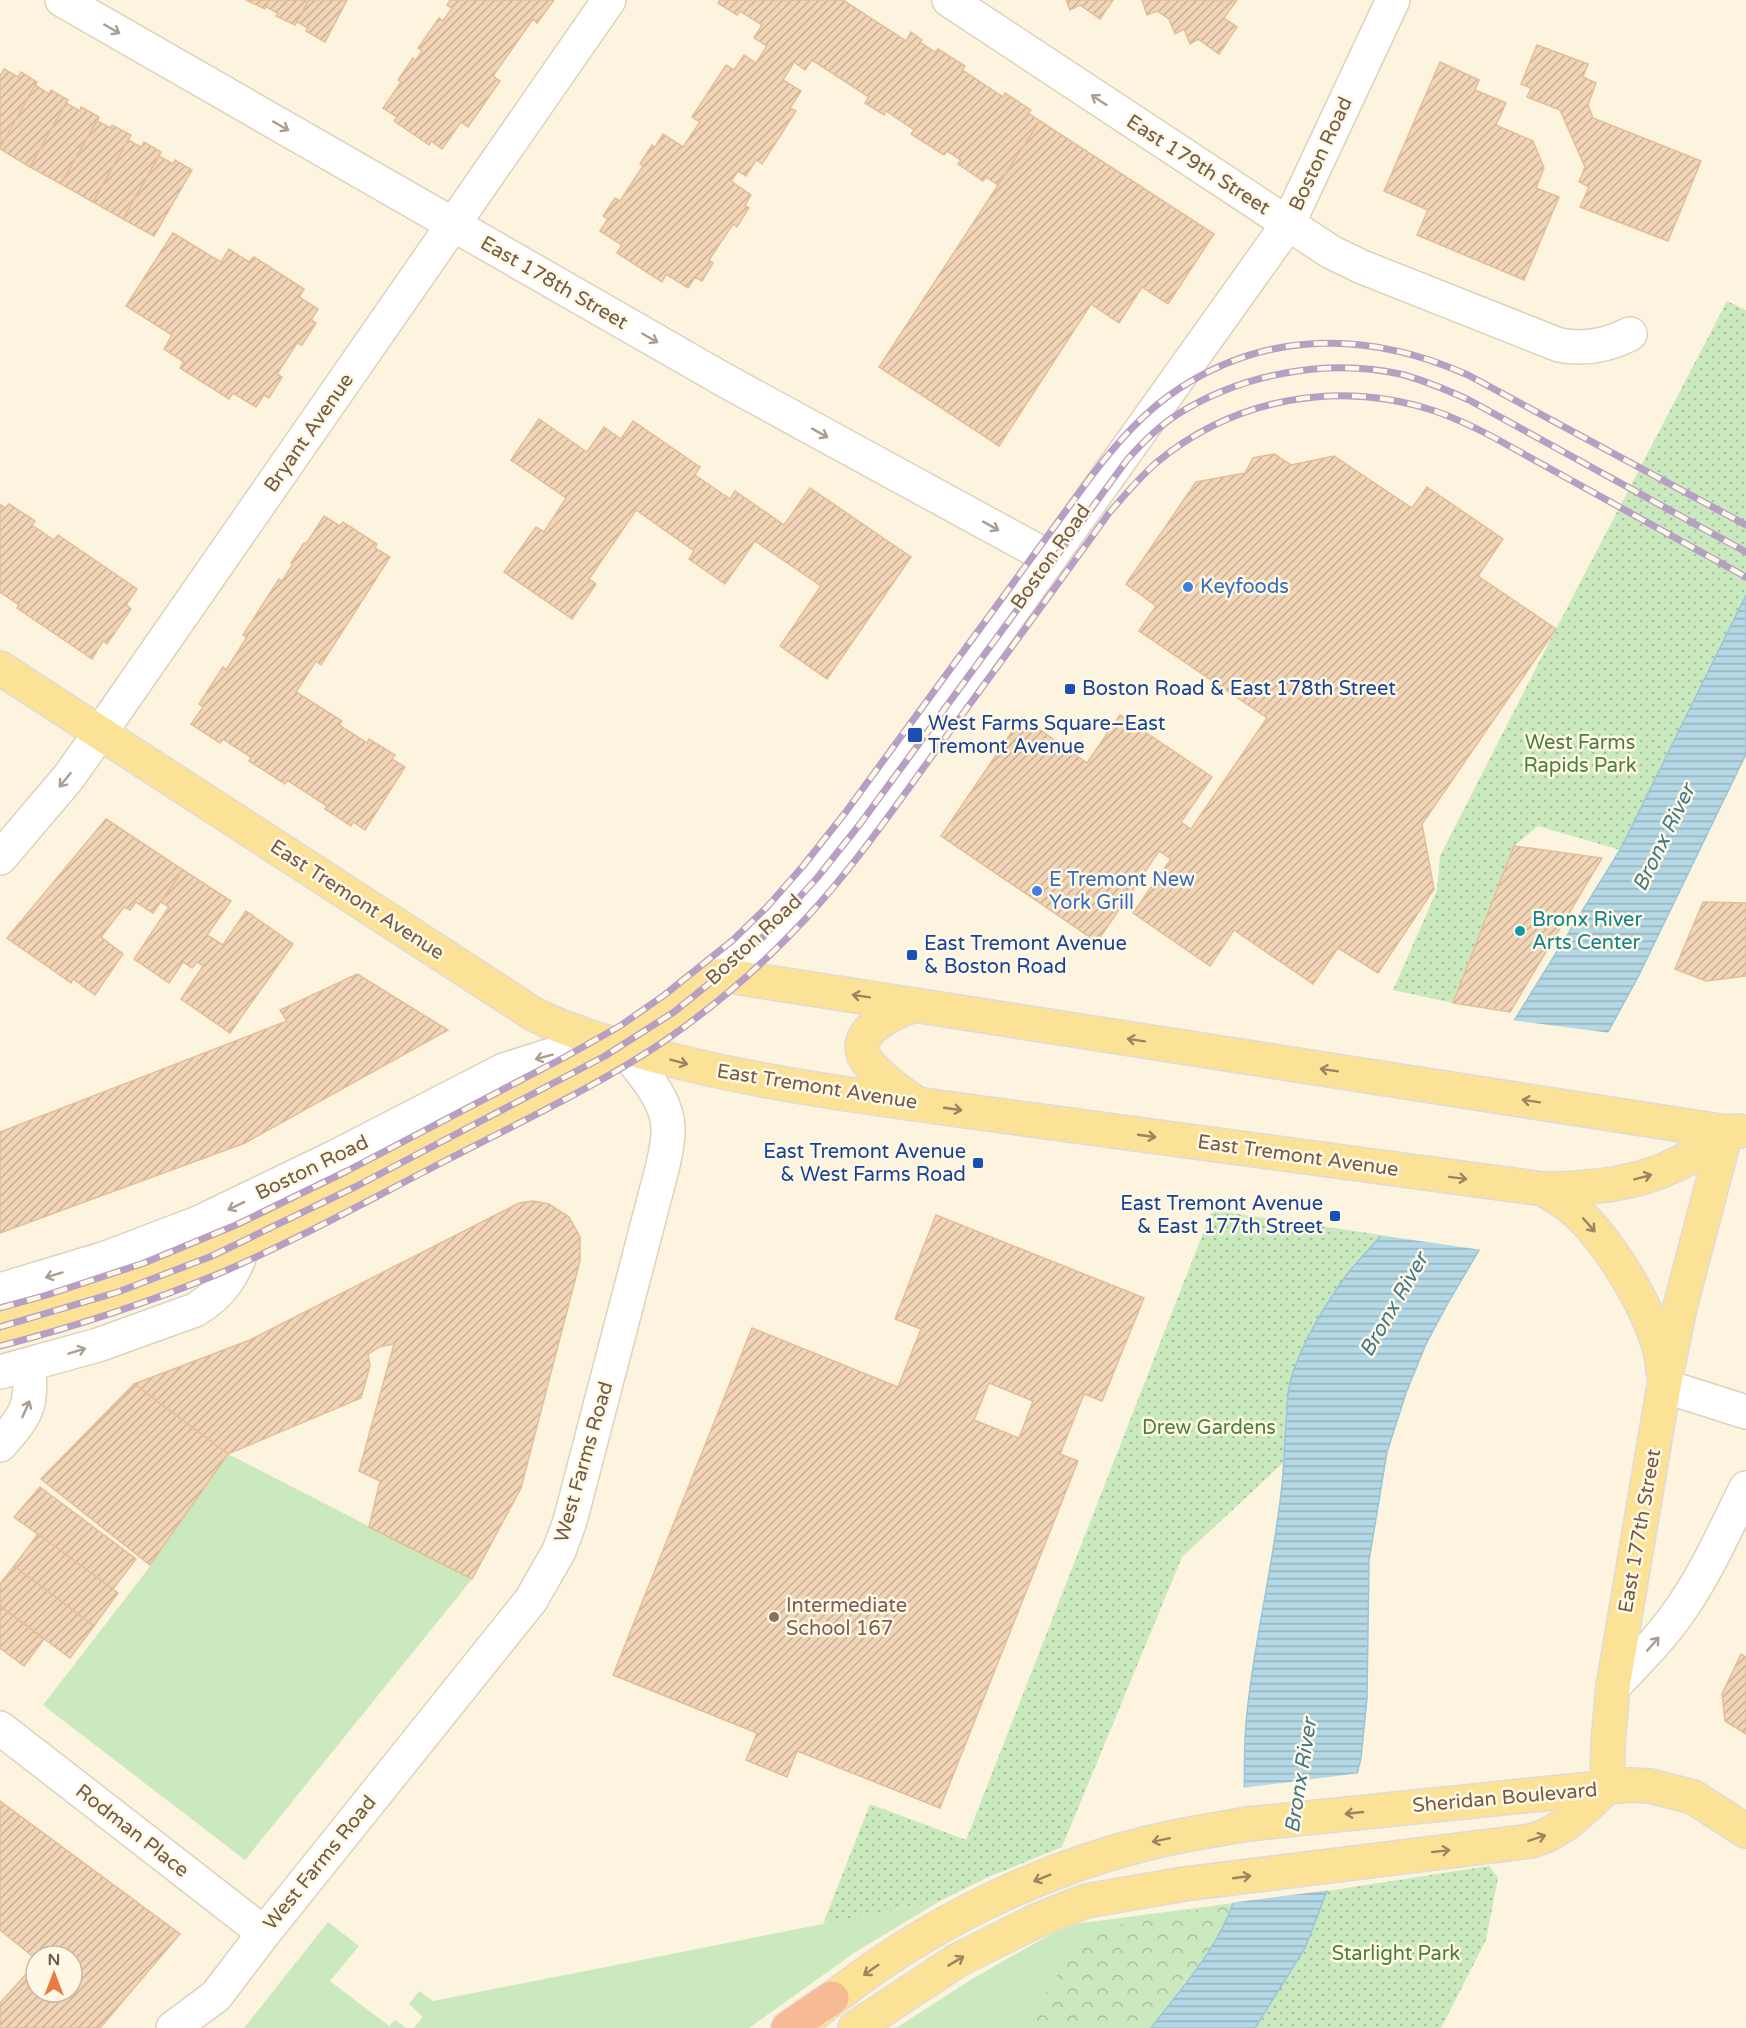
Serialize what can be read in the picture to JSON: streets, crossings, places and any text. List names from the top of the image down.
{
  "streets": {
    "main road": [
      "Boston Road",
      "East Tremont Avenue",
      "East 177th Street",
      "Sheridan Boulevard"
    ],
    "street": [
      "East 179th Street",
      "East 178th Street",
      "Bryant Avenue",
      "West Farms Road",
      "Rodman Place"
    ]
  },
  "crossings": [
    ["Boston Road", "East 179th Street"],
    ["Boston Road", "East 178th Street"],
    ["Boston Road", "East Tremont Avenue"],
    ["Boston Road", "West Farms Road"],
    ["East 178th Street", "Bryant Avenue"],
    ["Bryant Avenue", "East Tremont Avenue"],
    ["East Tremont Avenue", "West Farms Road"],
    ["East Tremont Avenue", "East 177th Street"],
    ["West Farms Road", "Rodman Place"],
    ["East 177th Street", "Sheridan Boulevard"]
  ],
  "one_way": ["East 179th Street", "East 178th Street"],
  "water": ["Bronx River"],
  "parks": ["West Farms Rapids Park", "Drew Gardens", "Starlight Park"],
  "places": {
    "other": [
      "Keyfoods",
      "E Tremont New York Grill",
      "Bronx River Arts Center",
      "Intermediate School 167"
    ],
    "transit": [
      "Boston Road & East 178th Street",
      "West Farms Square–East Tremont Avenue",
      "East Tremont Avenue & Boston Road",
      "East Tremont Avenue & West Farms Road",
      "East Tremont Avenue & East 177th Street"
    ]
  },
  "north": "top"
}
